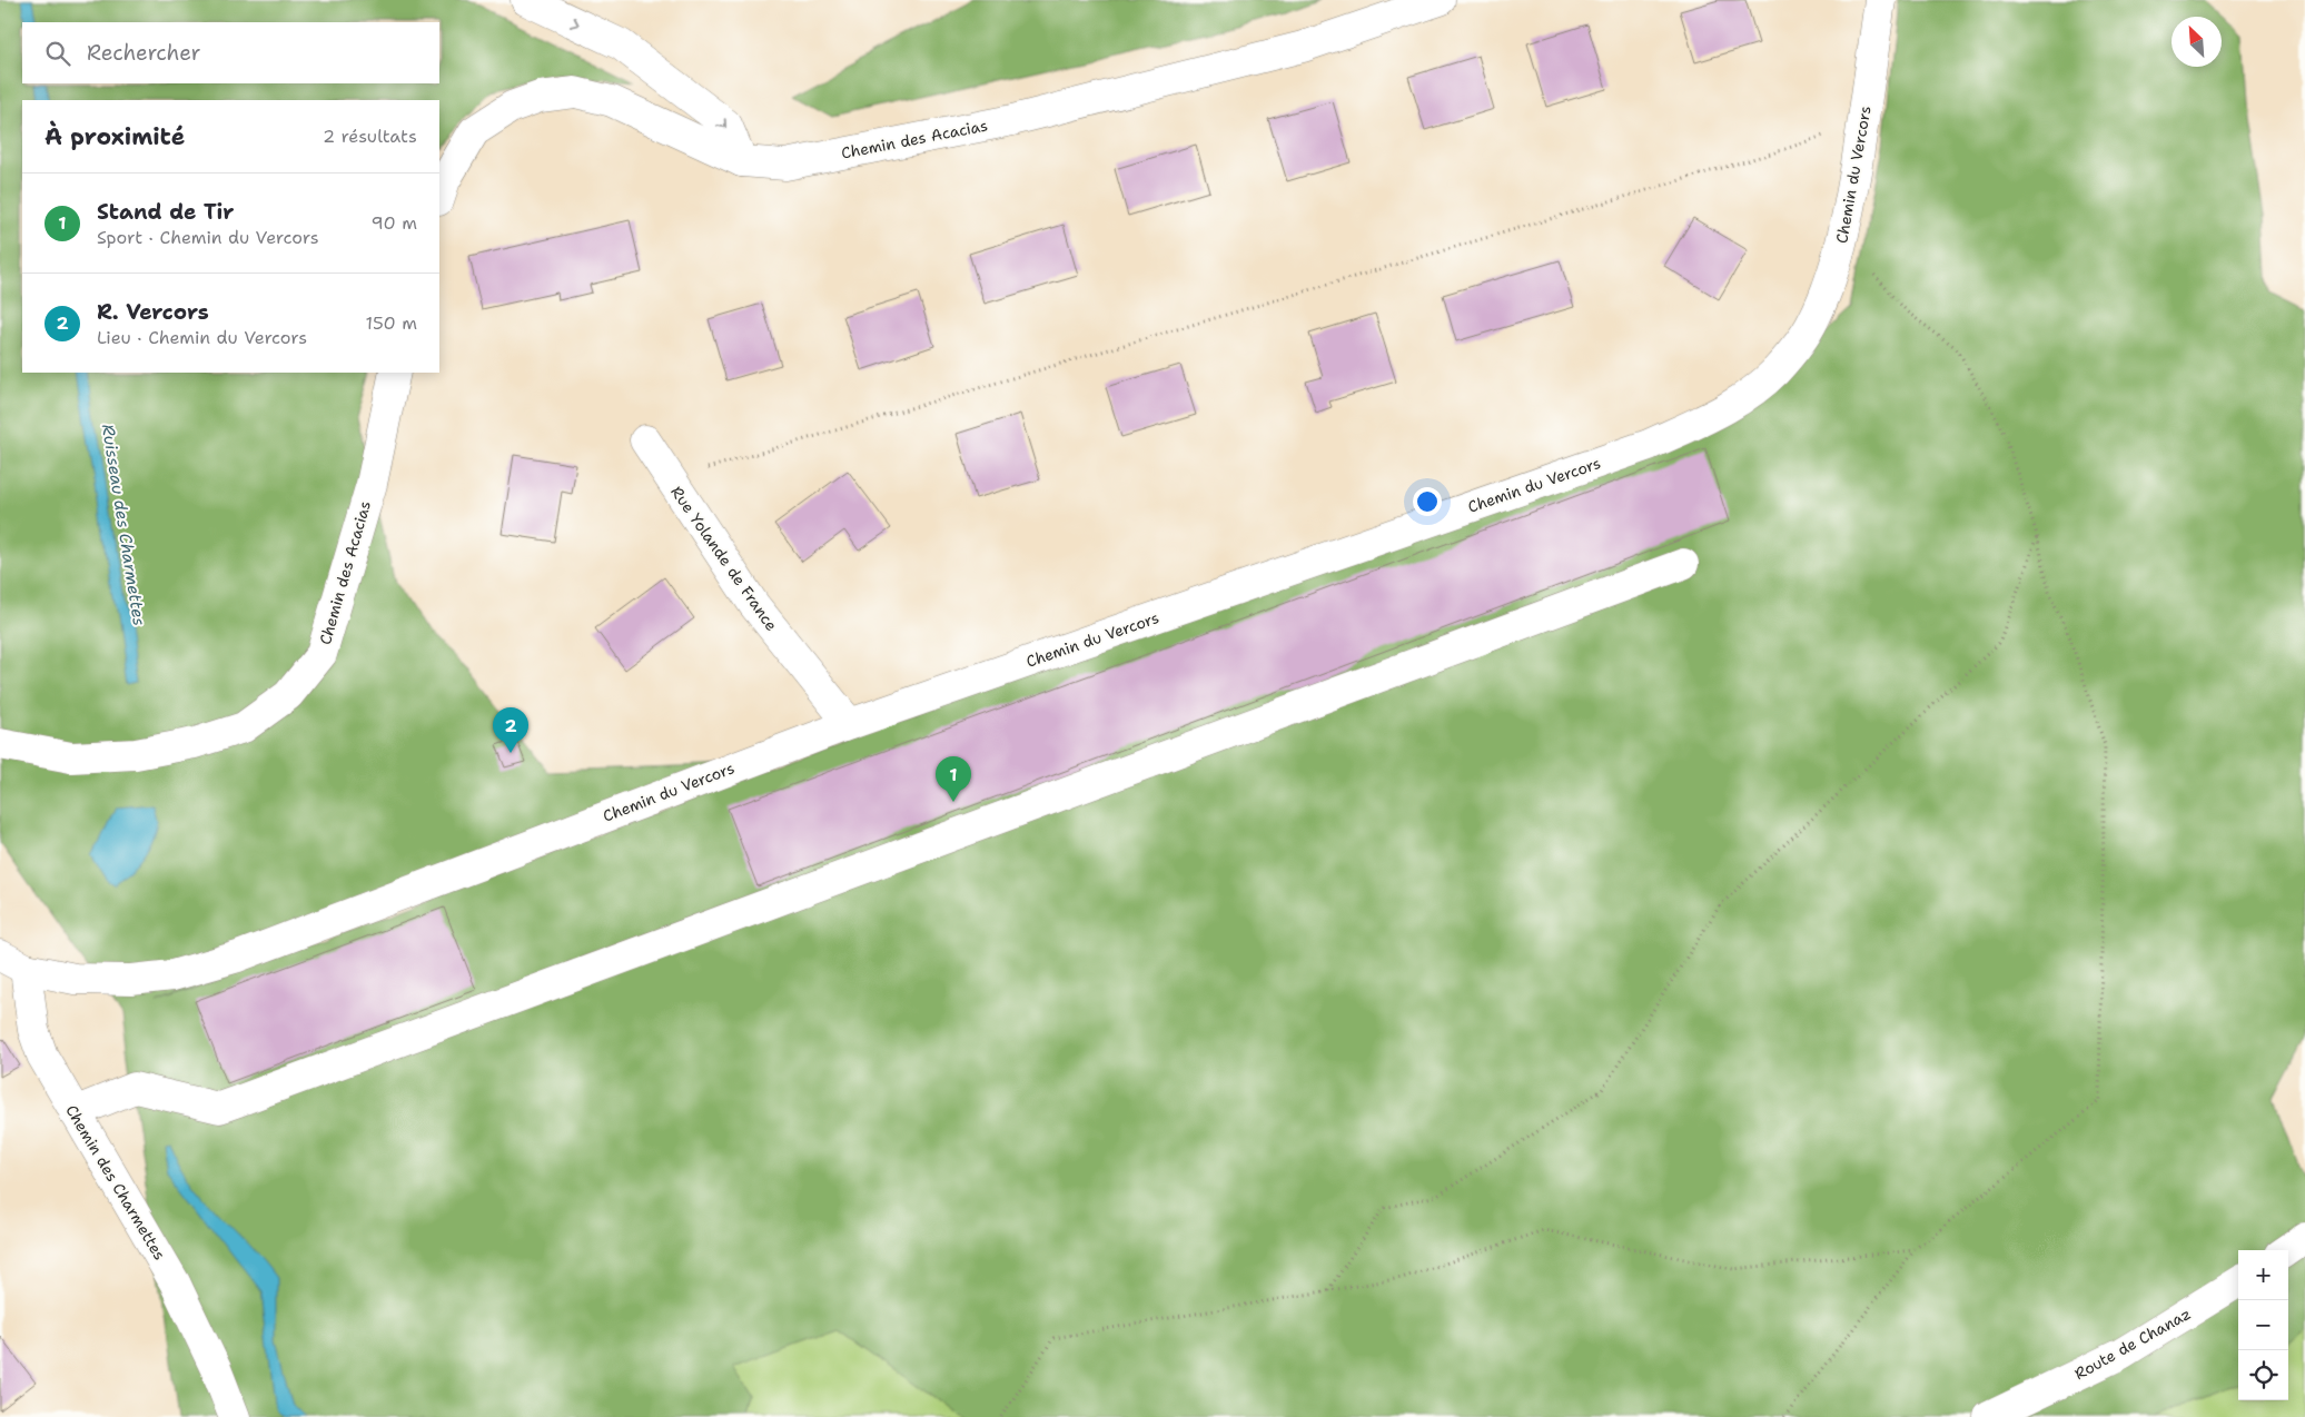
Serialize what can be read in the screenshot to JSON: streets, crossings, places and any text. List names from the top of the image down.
{
  "streets": {
    "street": [
      "Chemin des Acacias",
      "Chemin du Vercors",
      "Rue Yolande de France",
      "Chemin des Charmettes",
      "Route de Chanaz"
    ]
  },
  "crossings": [
    ["Chemin du Vercors", "Rue Yolande de France"],
    ["Chemin du Vercors", "Chemin des Charmettes"]
  ],
  "water": ["Ruisseau des Charmettes"],
  "north": "top left",
  "page": {
    "search": "Rechercher",
    "heading": ["À proximité", "2 résultats"],
    "list": [
      {
        "mark": "1",
        "name": "Stand de Tir",
        "note": "Sport · Chemin du Vercors",
        "value": "90 m"
      },
      {
        "mark": "2",
        "name": "R. Vercors",
        "note": "Lieu · Chemin du Vercors",
        "value": "150 m"
      }
    ],
    "pins": ["2", "1"],
    "map_buttons": ["+", "−"]
  }
}
